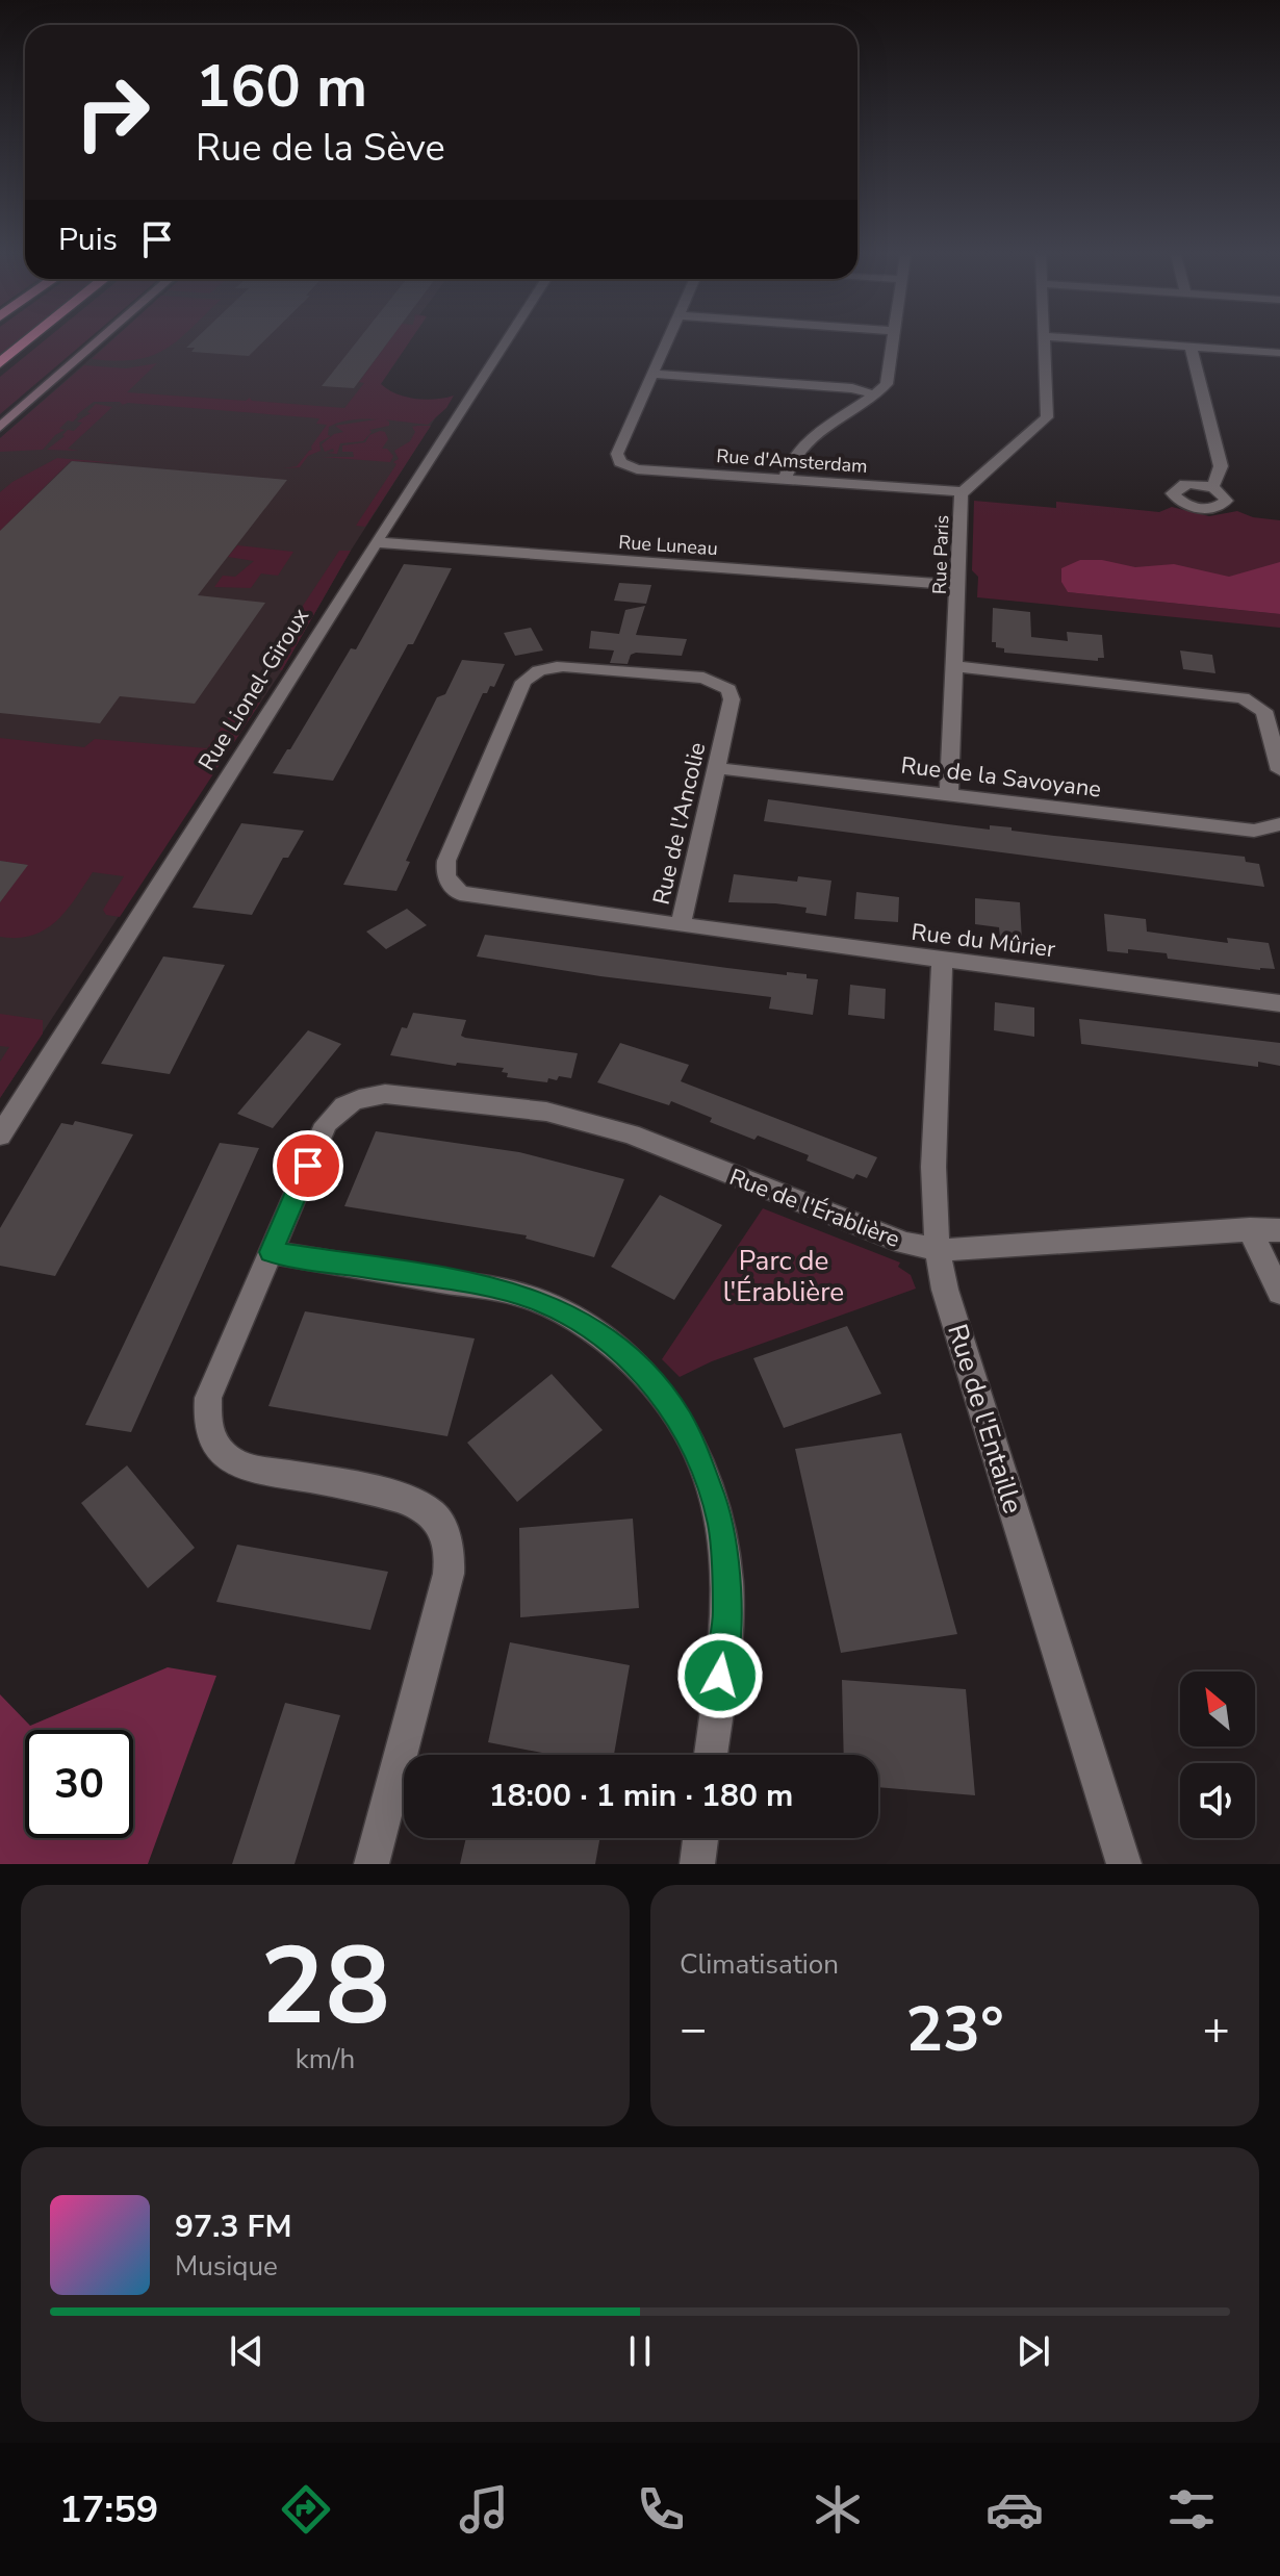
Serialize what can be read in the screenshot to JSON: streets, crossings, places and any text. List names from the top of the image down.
{
  "streets": {
    "street": [
      "Rue d'Amsterdam",
      "Rue Luneau",
      "Rue Paris",
      "Rue Lionel-Giroux",
      "Rue de la Savoyane",
      "Rue de l'Ancolie",
      "Rue du Mûrier",
      "Rue de l'Érablière",
      "Rue de l'Entaille"
    ]
  },
  "crossings": [
    ["Rue d'Amsterdam", "Rue Paris"],
    ["Rue Luneau", "Rue Paris"],
    ["Rue Luneau", "Rue Lionel-Giroux"],
    ["Rue Paris", "Rue de la Savoyane"],
    ["Rue de la Savoyane", "Rue de l'Ancolie"],
    ["Rue de l'Ancolie", "Rue du Mûrier"],
    ["Rue du Mûrier", "Rue de l'Entaille"],
    ["Rue de l'Érablière", "Rue de l'Entaille"]
  ],
  "parks": ["Parc de l'Érablière"],
  "north": "top left",
  "page": {
    "turn": ["160 m", "Rue de la Sève"],
    "then": "Puis",
    "limit": "30",
    "trip": "18:00 · 1 min · 180 m",
    "tile": [
      ["28", "km/h"],
      "Climatisation"
    ],
    "heat": ["−", "23°", "+"],
    "song": ["97.3 FM", "Musique"],
    "tabs": "17:59"
  }
}
